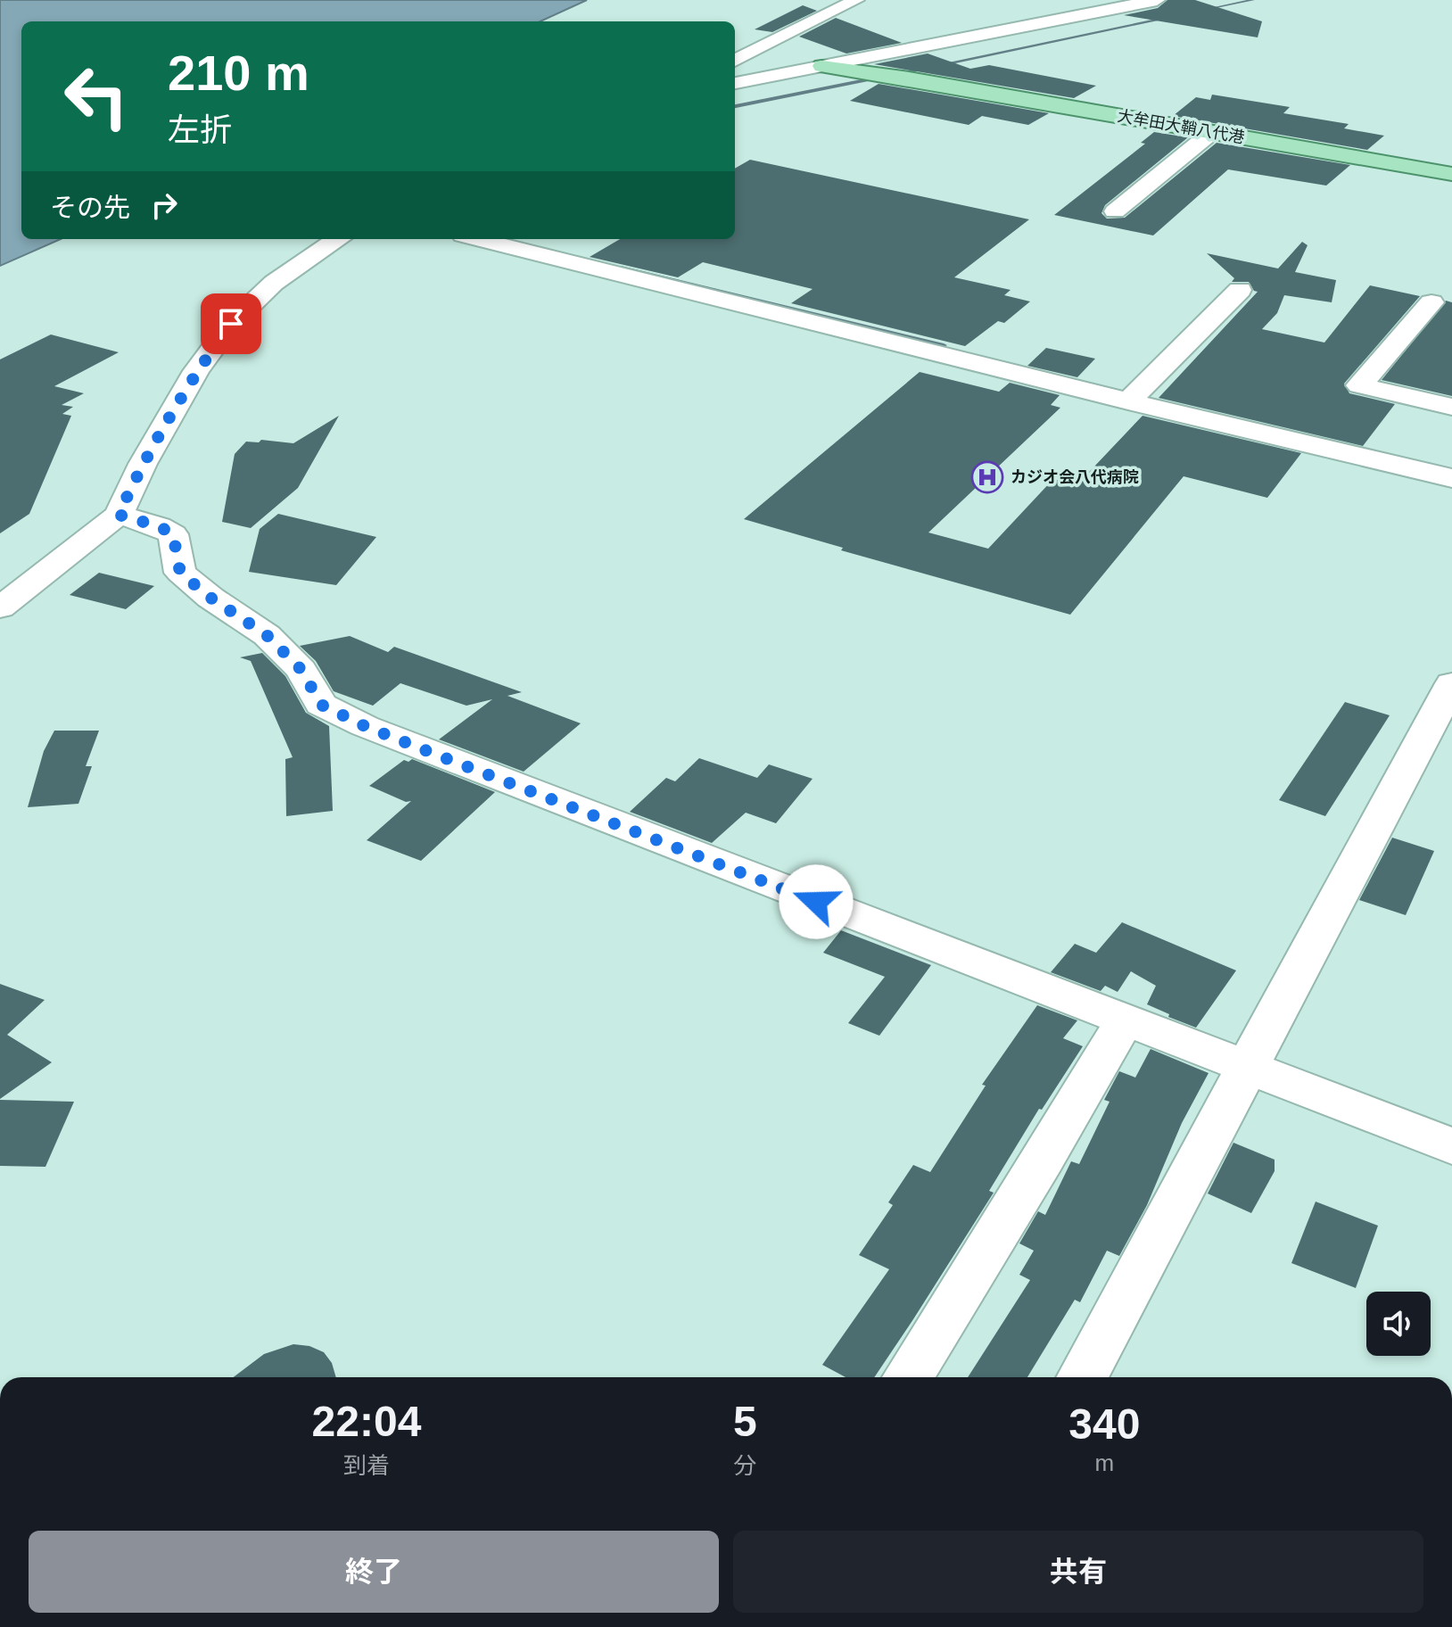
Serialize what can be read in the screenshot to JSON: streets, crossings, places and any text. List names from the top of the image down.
{
  "streets": {
    "main road": ["大牟田大鞘八代港"]
  },
  "places": {
    "hospital": ["カジオ会八代病院"]
  },
  "page": {
    "turn": ["210 m", "左折"],
    "then": "その先",
    "eta": [
      "22:04",
      "到着",
      "5",
      "分",
      "340",
      "m"
    ],
    "buttons": ["終了", "共有"]
  }
}
